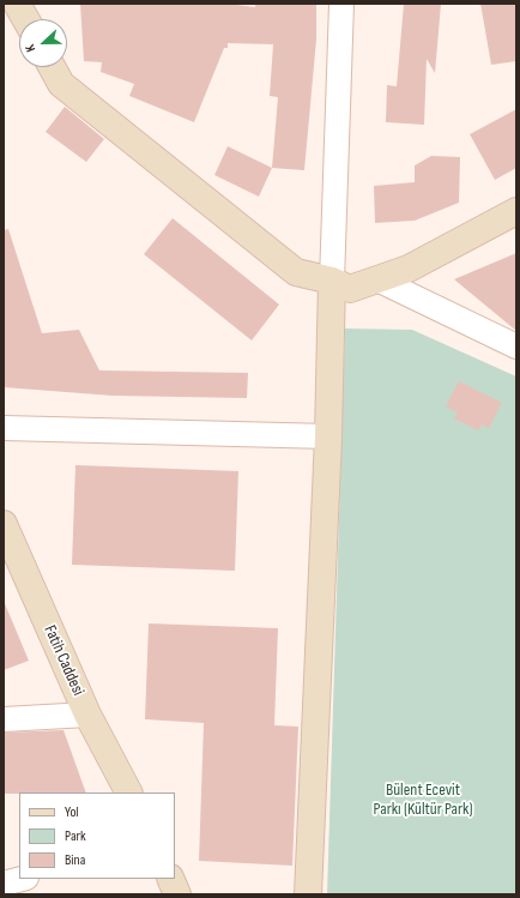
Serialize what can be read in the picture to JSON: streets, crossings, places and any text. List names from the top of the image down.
{
  "streets": {
    "street": ["Fatih Caddesi"]
  },
  "parks": ["Bülent Ecevit Parkı (Kültür Park)"],
  "legend": ["Yol", "Park", "Bina"],
  "north": "left"
}
